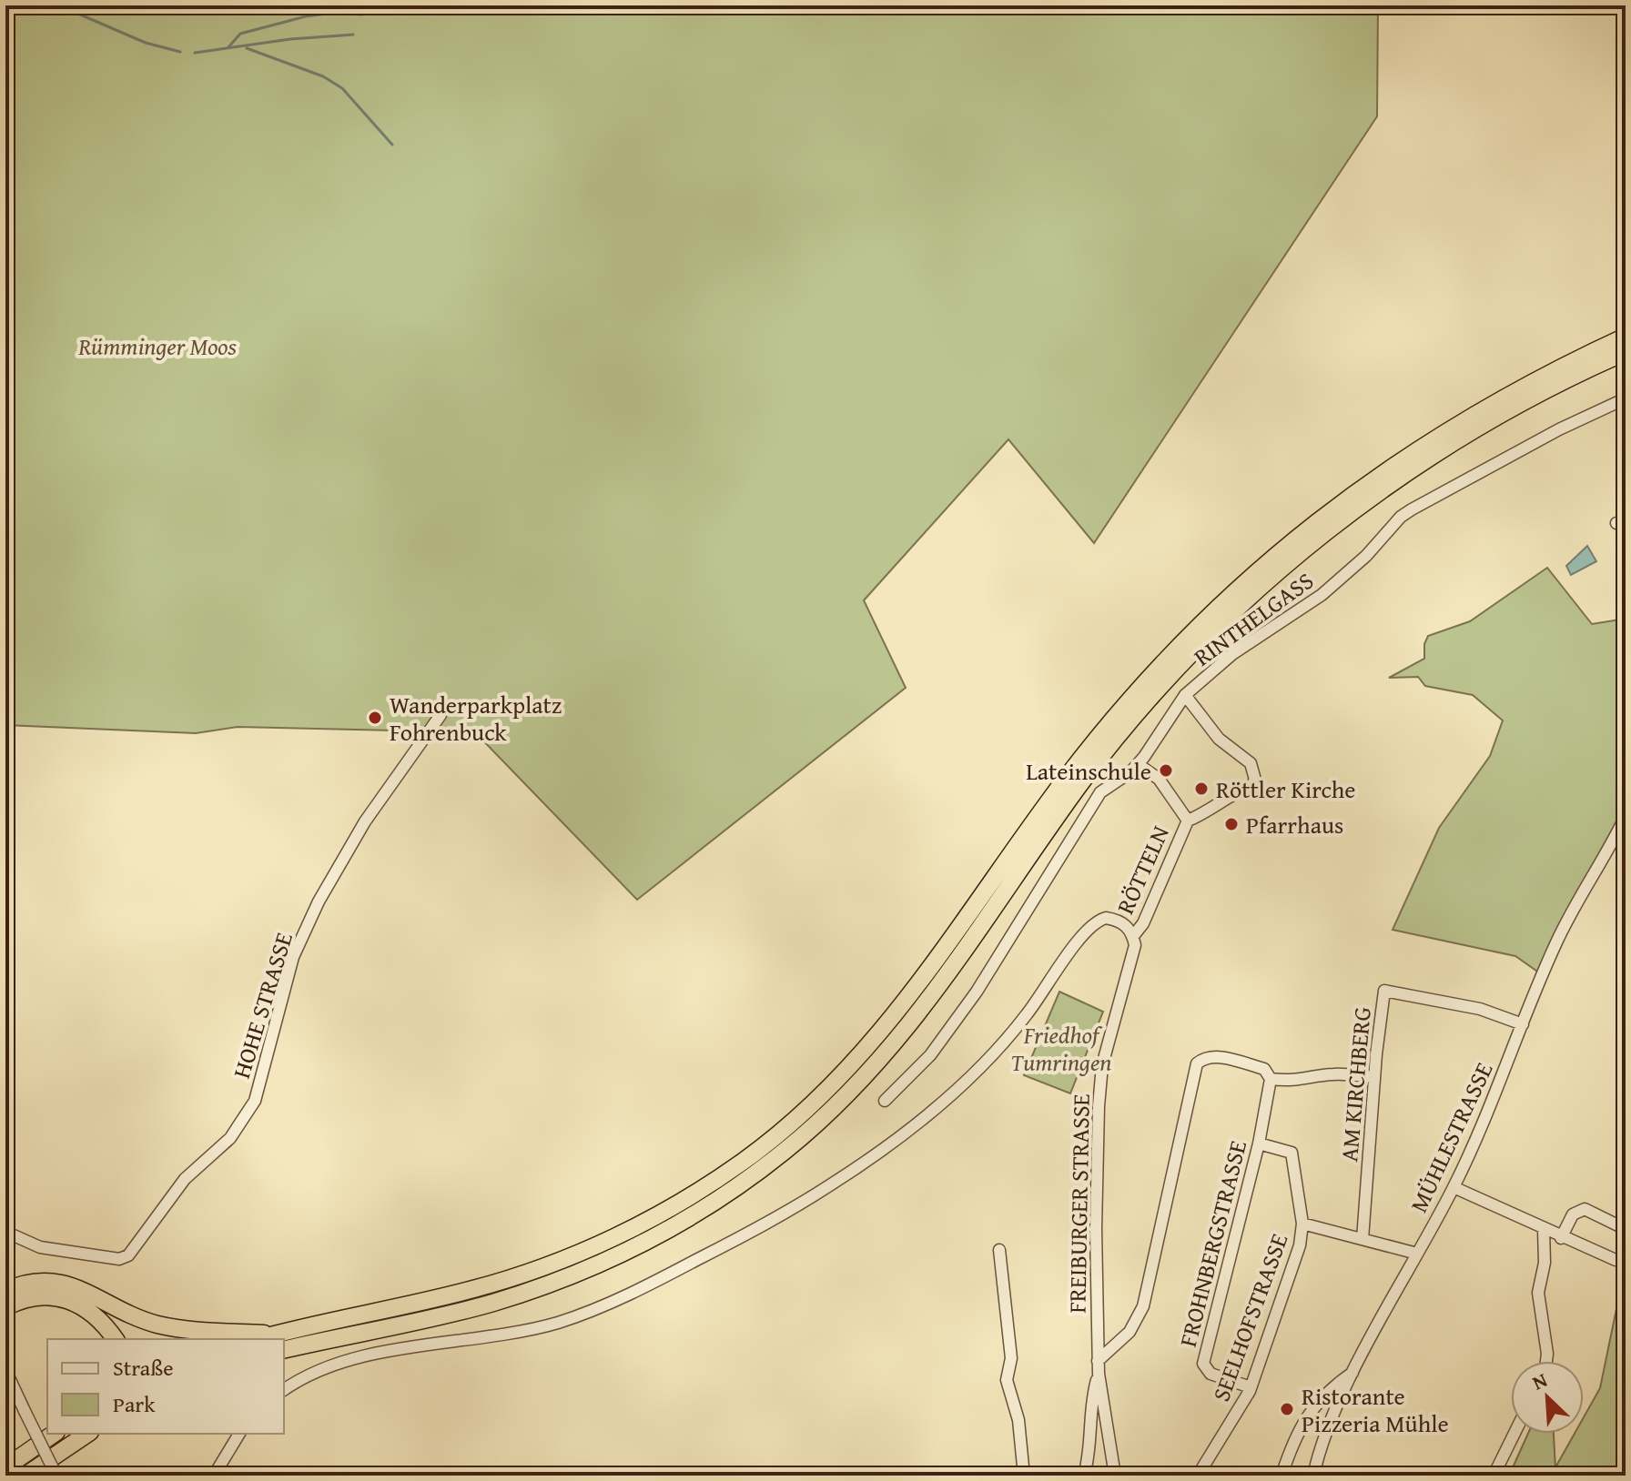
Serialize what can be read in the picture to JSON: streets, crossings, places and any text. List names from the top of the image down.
{
  "streets": {
    "street": [
      "RINTHELGASS",
      "RÖTTELN",
      "HOHE STRASSE",
      "AM KIRCHBERG",
      "MÜHLESTRASSE",
      "FREIBURGER STRASSE",
      "FROHNBERGSTRASSE",
      "SEELHOFSTRASSE"
    ]
  },
  "crossings": [
    ["RINTHELGASS", "RÖTTELN"],
    ["RÖTTELN", "FREIBURGER STRASSE"],
    ["AM KIRCHBERG", "MÜHLESTRASSE"],
    ["FROHNBERGSTRASSE", "SEELHOFSTRASSE"]
  ],
  "parks": ["Rümminger Moos", "Friedhof Tumringen"],
  "places": [
    "Wanderparkplatz Fohrenbuck",
    "Lateinschule",
    "Röttler Kirche",
    "Pfarrhaus",
    "Ristorante Pizzeria Mühle"
  ],
  "legend": ["Straße", "Park"],
  "north": "top left"
}
